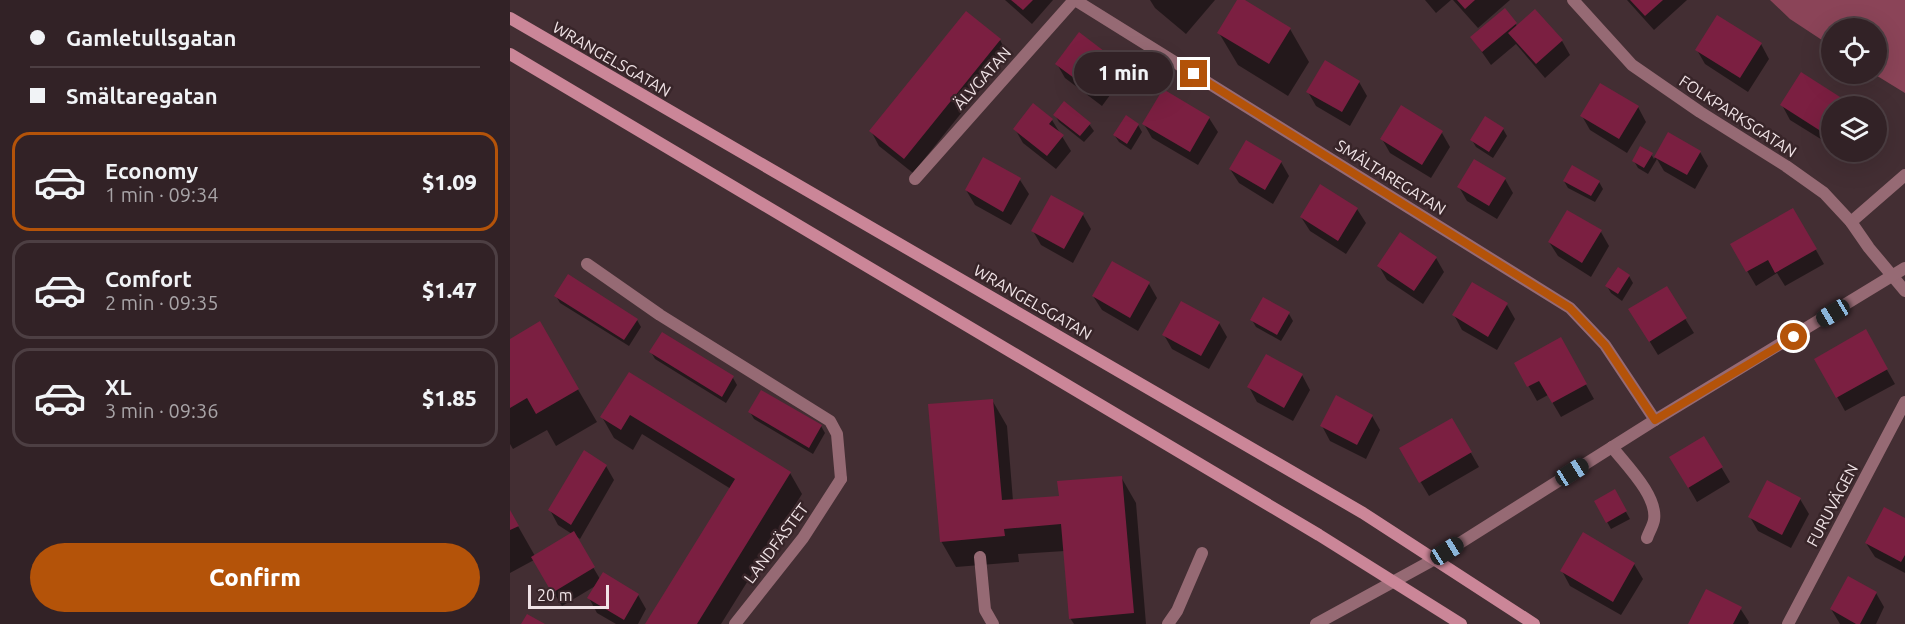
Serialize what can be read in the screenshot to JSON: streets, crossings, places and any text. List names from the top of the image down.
{
  "streets": {
    "main road": ["WRANGELSGATAN"],
    "street": [
      "ÄLVGATAN",
      "FOLKPARKSGATAN",
      "SMÄLTAREGATAN",
      "FURUVÄGEN",
      "LANDFÄSTET"
    ]
  },
  "crossings": [
    ["ÄLVGATAN", "SMÄLTAREGATAN"]
  ],
  "scale_bar": "20 m",
  "page": {
    "banner": ["Gamletullsgatan", "Smältaregatan"],
    "bubble": "1 min",
    "list": [
      {
        "name": "Economy",
        "note": "1 min · 09:34",
        "value": "$1.09"
      },
      {
        "name": "Comfort",
        "note": "2 min · 09:35",
        "value": "$1.47"
      },
      {
        "name": "XL",
        "note": "3 min · 09:36",
        "value": "$1.85"
      }
    ],
    "buttons": "Confirm",
    "scale": "20 m"
  }
}
